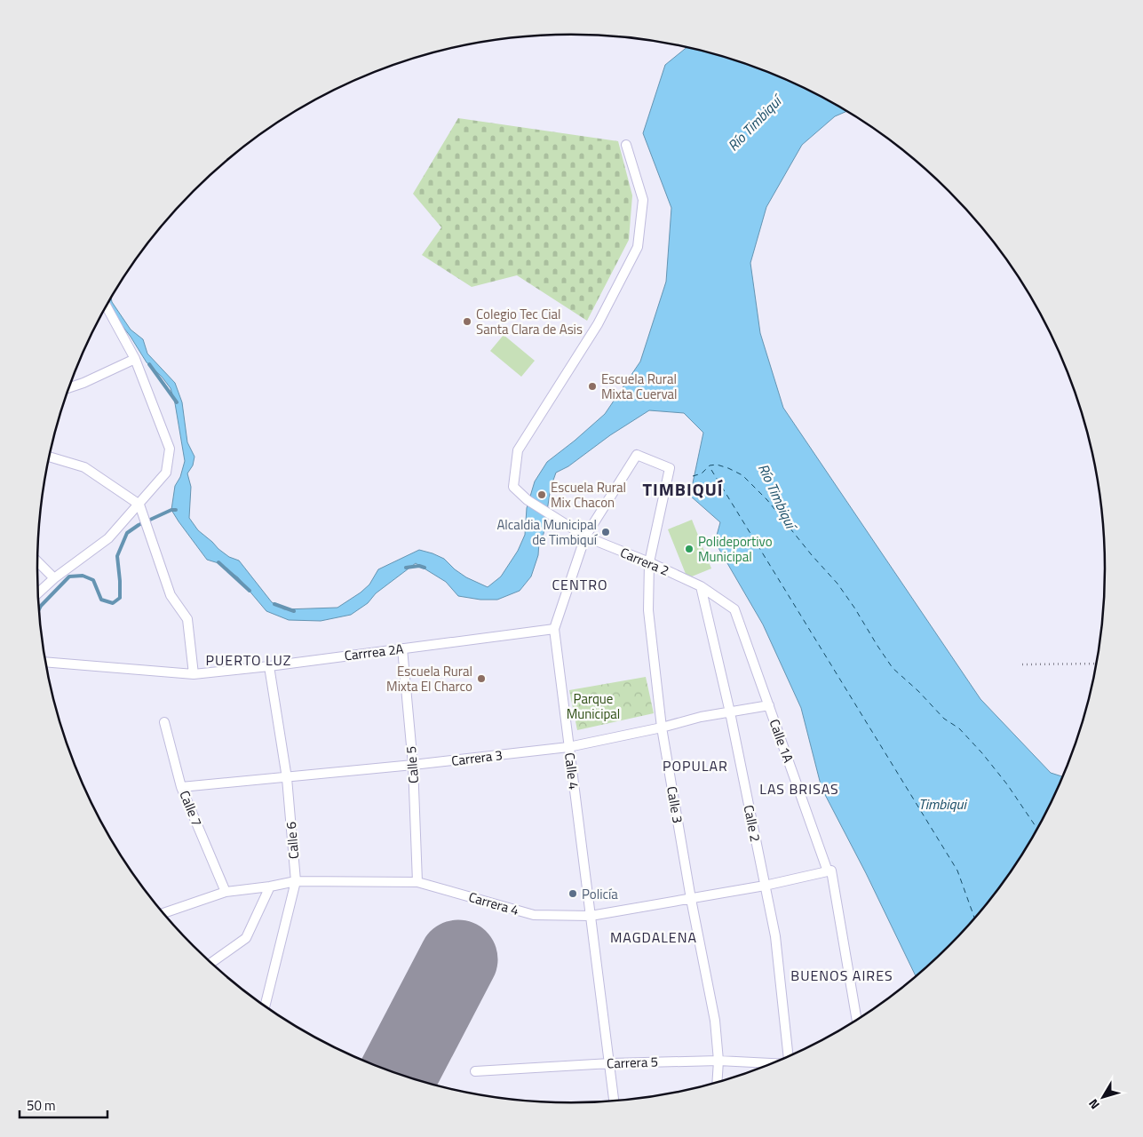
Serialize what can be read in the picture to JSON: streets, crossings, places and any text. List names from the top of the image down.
{
  "streets": {
    "street": [
      "Carrera 2",
      "Carrrea 2A",
      "Calle 1A",
      "Carrera 3",
      "Calle 5",
      "Calle 4",
      "Calle 3",
      "Calle 7",
      "Calle 2",
      "Calle 6",
      "Carrera 4",
      "Carrera 5"
    ]
  },
  "crossings": [
    ["Carrera 2", "Calle 1A"],
    ["Carrera 2", "Calle 4"],
    ["Carrera 2", "Calle 3"],
    ["Carrera 2", "Calle 2"],
    ["Carrrea 2A", "Calle 5"],
    ["Carrrea 2A", "Calle 4"],
    ["Carrrea 2A", "Calle 6"],
    ["Calle 1A", "Carrera 3"],
    ["Calle 1A", "Carrera 4"],
    ["Carrera 3", "Calle 5"],
    ["Carrera 3", "Calle 4"],
    ["Carrera 3", "Calle 3"],
    ["Carrera 3", "Calle 7"],
    ["Carrera 3", "Calle 2"],
    ["Carrera 3", "Calle 6"],
    ["Calle 5", "Carrera 4"],
    ["Calle 4", "Calle 3"],
    ["Calle 4", "Carrera 4"],
    ["Calle 4", "Carrera 5"],
    ["Calle 3", "Carrera 4"],
    ["Calle 3", "Carrera 5"],
    ["Calle 7", "Carrera 4"],
    ["Calle 2", "Carrera 4"],
    ["Calle 6", "Carrera 4"]
  ],
  "districts": [
    "TIMBIQUÍ",
    "CENTRO",
    "PUERTO LUZ",
    "POPULAR",
    "LAS BRISAS",
    "MAGDALENA",
    "BUENOS AIRES"
  ],
  "water": ["Río Timbiquí", "Timbiqui"],
  "parks": ["Parque Municipal"],
  "places": [
    "Colegio Tec Cial Santa Clara de Asis",
    "Escuela Rural Mixta Cuerval",
    "Escuela Rural Mix Chacon",
    "Alcaldia Municipal de Timbiquí",
    "Polideportivo Municipal",
    "Escuela Rural Mixta El Charco",
    "Policía"
  ],
  "scale_bar": "50 m",
  "north": "bottom left"
}
